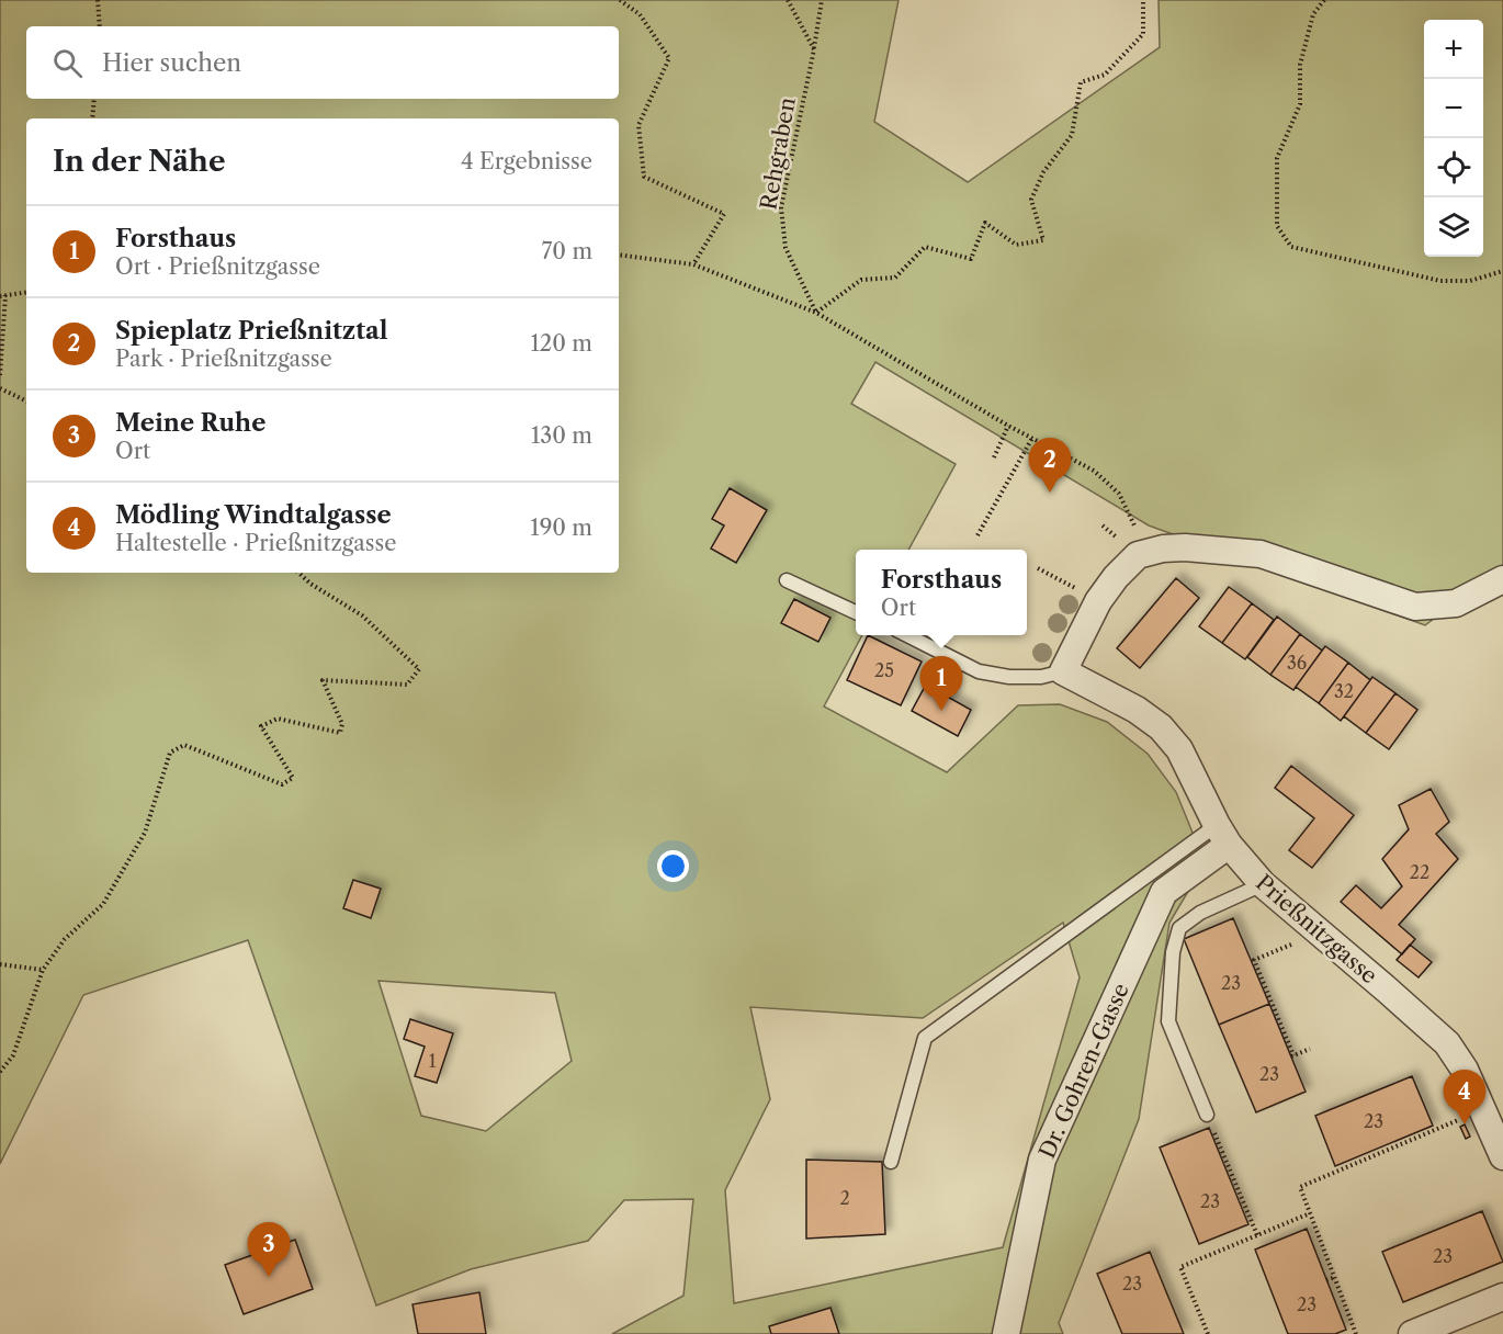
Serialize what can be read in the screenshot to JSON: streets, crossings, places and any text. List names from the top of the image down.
{
  "streets": {
    "street": ["Prießnitzgasse", "Dr. Gohren-Gasse"],
    "path": ["Rehgraben"]
  },
  "crossings": [
    ["Prießnitzgasse", "Dr. Gohren-Gasse"]
  ],
  "house_numbers": [
    "36",
    "25",
    "32",
    "22",
    "23",
    "1",
    "23",
    "23",
    "2",
    "23",
    "23",
    "23",
    "23"
  ],
  "page": {
    "map_buttons": ["+", "−"],
    "search": "Hier suchen",
    "heading": ["In der Nähe", "4 Ergebnisse"],
    "list": [
      {
        "mark": "1",
        "name": "Forsthaus",
        "note": "Ort · Prießnitzgasse",
        "value": "70 m"
      },
      {
        "mark": "2",
        "name": "Spieplatz Prießnitztal",
        "note": "Park · Prießnitzgasse",
        "value": "120 m"
      },
      {
        "mark": "3",
        "name": "Meine Ruhe",
        "note": "Ort",
        "value": "130 m"
      },
      {
        "mark": "4",
        "name": "Mödling Windtalgasse",
        "note": "Haltestelle · Prießnitzgasse",
        "value": "190 m"
      }
    ],
    "pins": [
      "2",
      "1",
      "4",
      "3"
    ],
    "popup": ["Forsthaus", "Ort"]
  }
}
